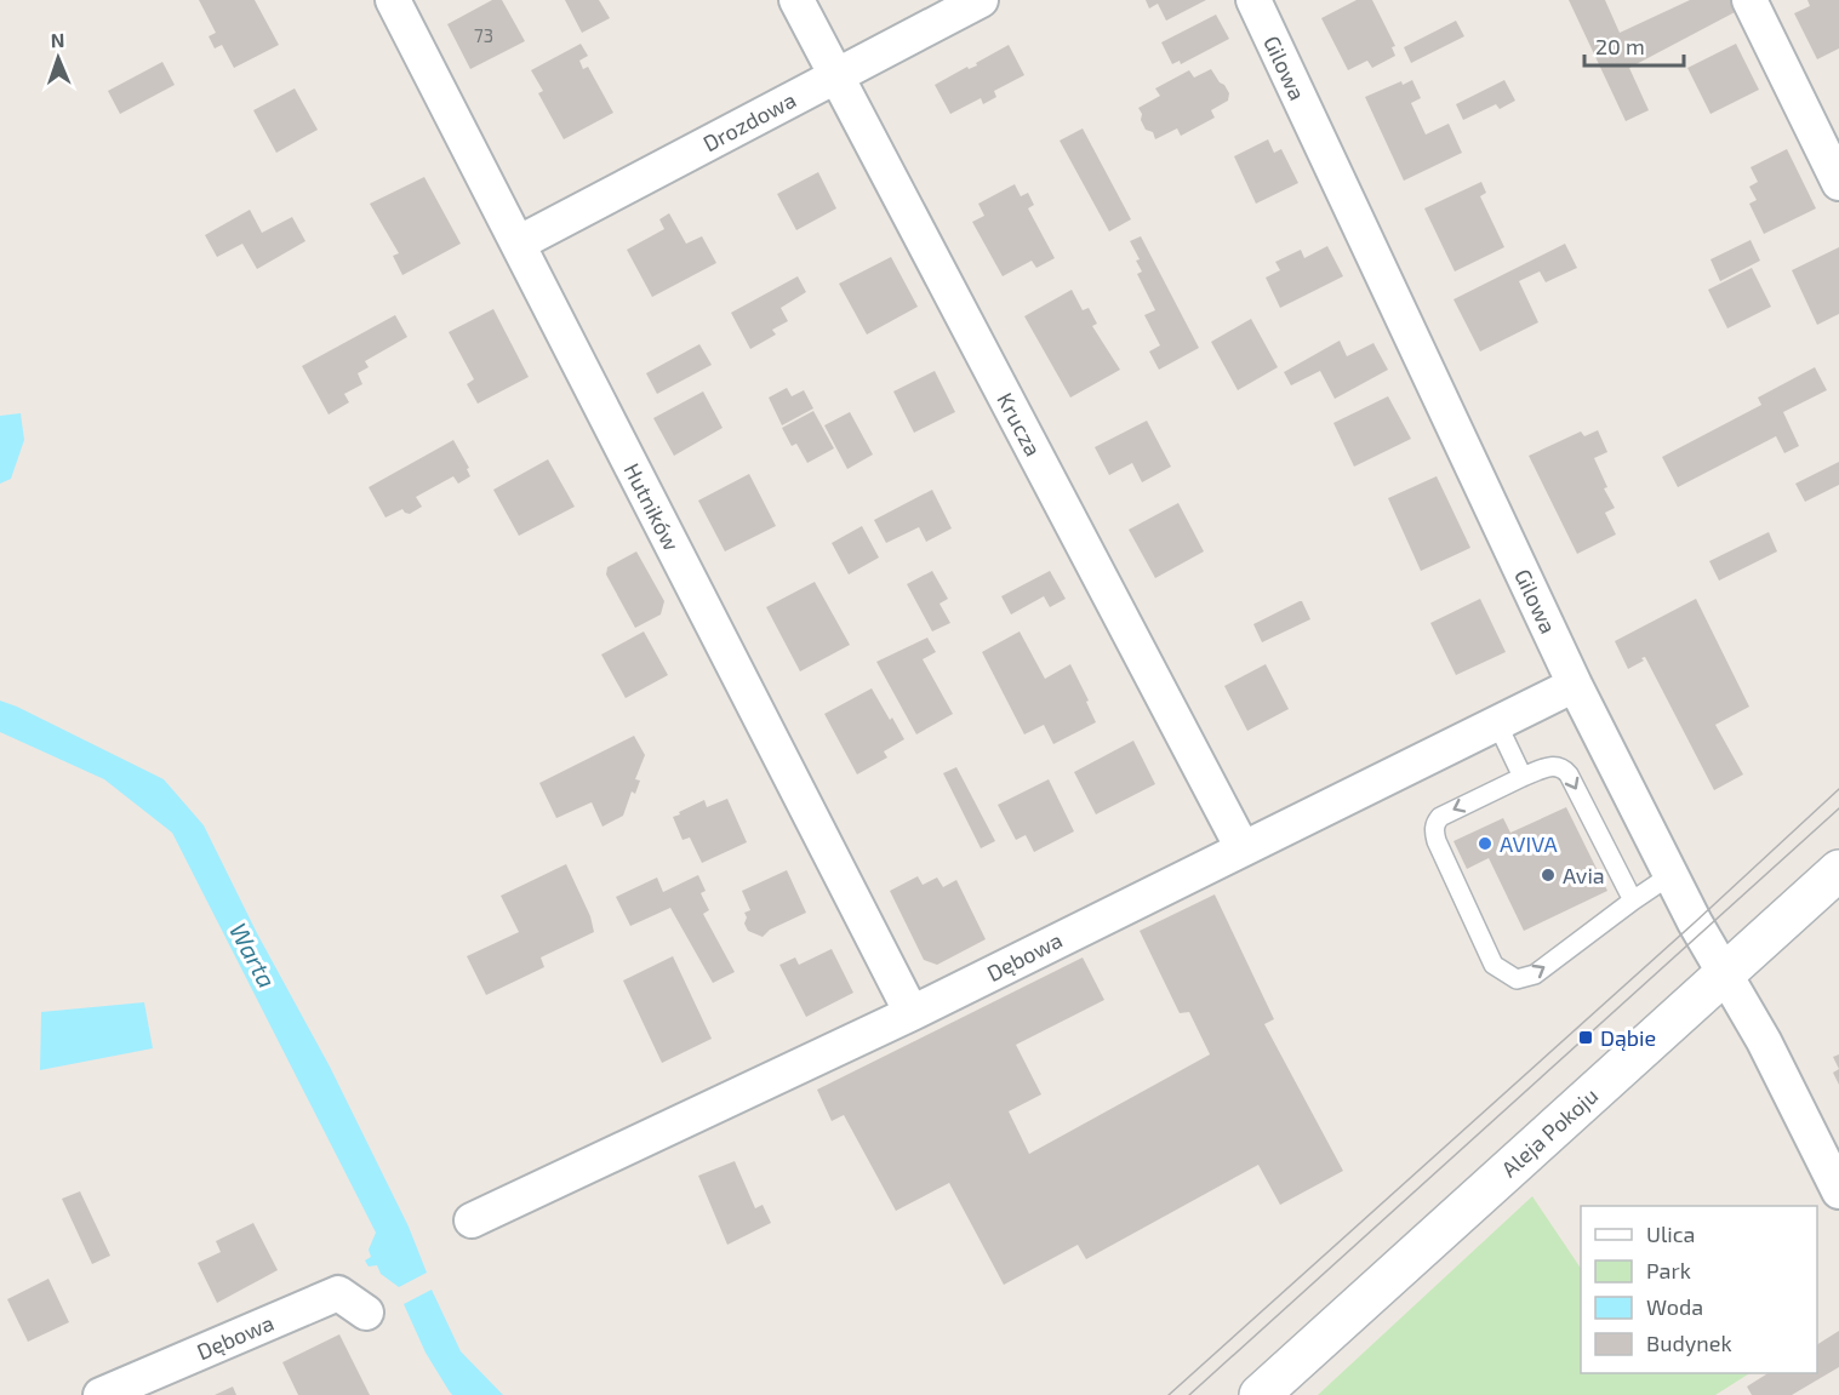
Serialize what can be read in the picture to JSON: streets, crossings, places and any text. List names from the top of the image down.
{
  "streets": {
    "street": [
      "Gilowa",
      "Drozdowa",
      "Krucza",
      "Hutników",
      "Dębowa",
      "Aleja Pokoju"
    ]
  },
  "crossings": [
    ["Gilowa", "Dębowa"],
    ["Gilowa", "Aleja Pokoju"],
    ["Drozdowa", "Krucza"],
    ["Drozdowa", "Hutników"],
    ["Krucza", "Dębowa"],
    ["Hutników", "Dębowa"]
  ],
  "water": ["Warta"],
  "places": {
    "other": ["AVIVA", "Avia"],
    "transit": ["Dąbie"]
  },
  "house_numbers": ["73"],
  "legend": [
    "Ulica",
    "Park",
    "Woda",
    "Budynek"
  ],
  "scale_bar": "20 m",
  "north": "top"
}
